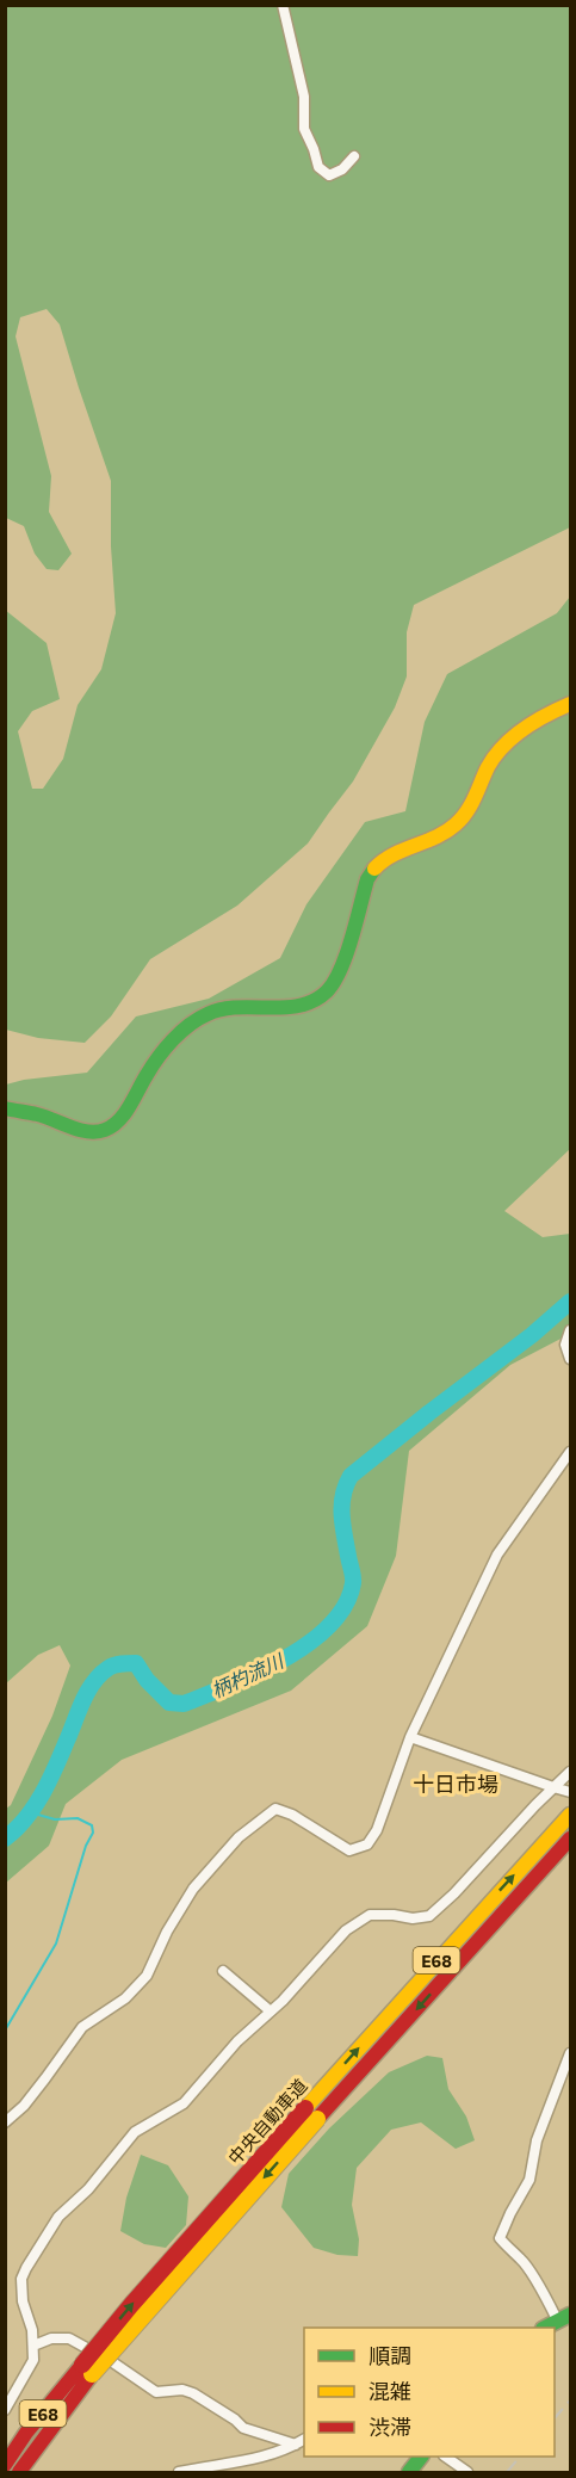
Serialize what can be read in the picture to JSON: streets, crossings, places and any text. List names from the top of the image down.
{
  "streets": {
    "main road": ["E68", "中央自動車道"]
  },
  "districts": ["十日市場"],
  "water": ["柄杓流川"],
  "legend": ["順調", "混雑", "渋滞"]
}
